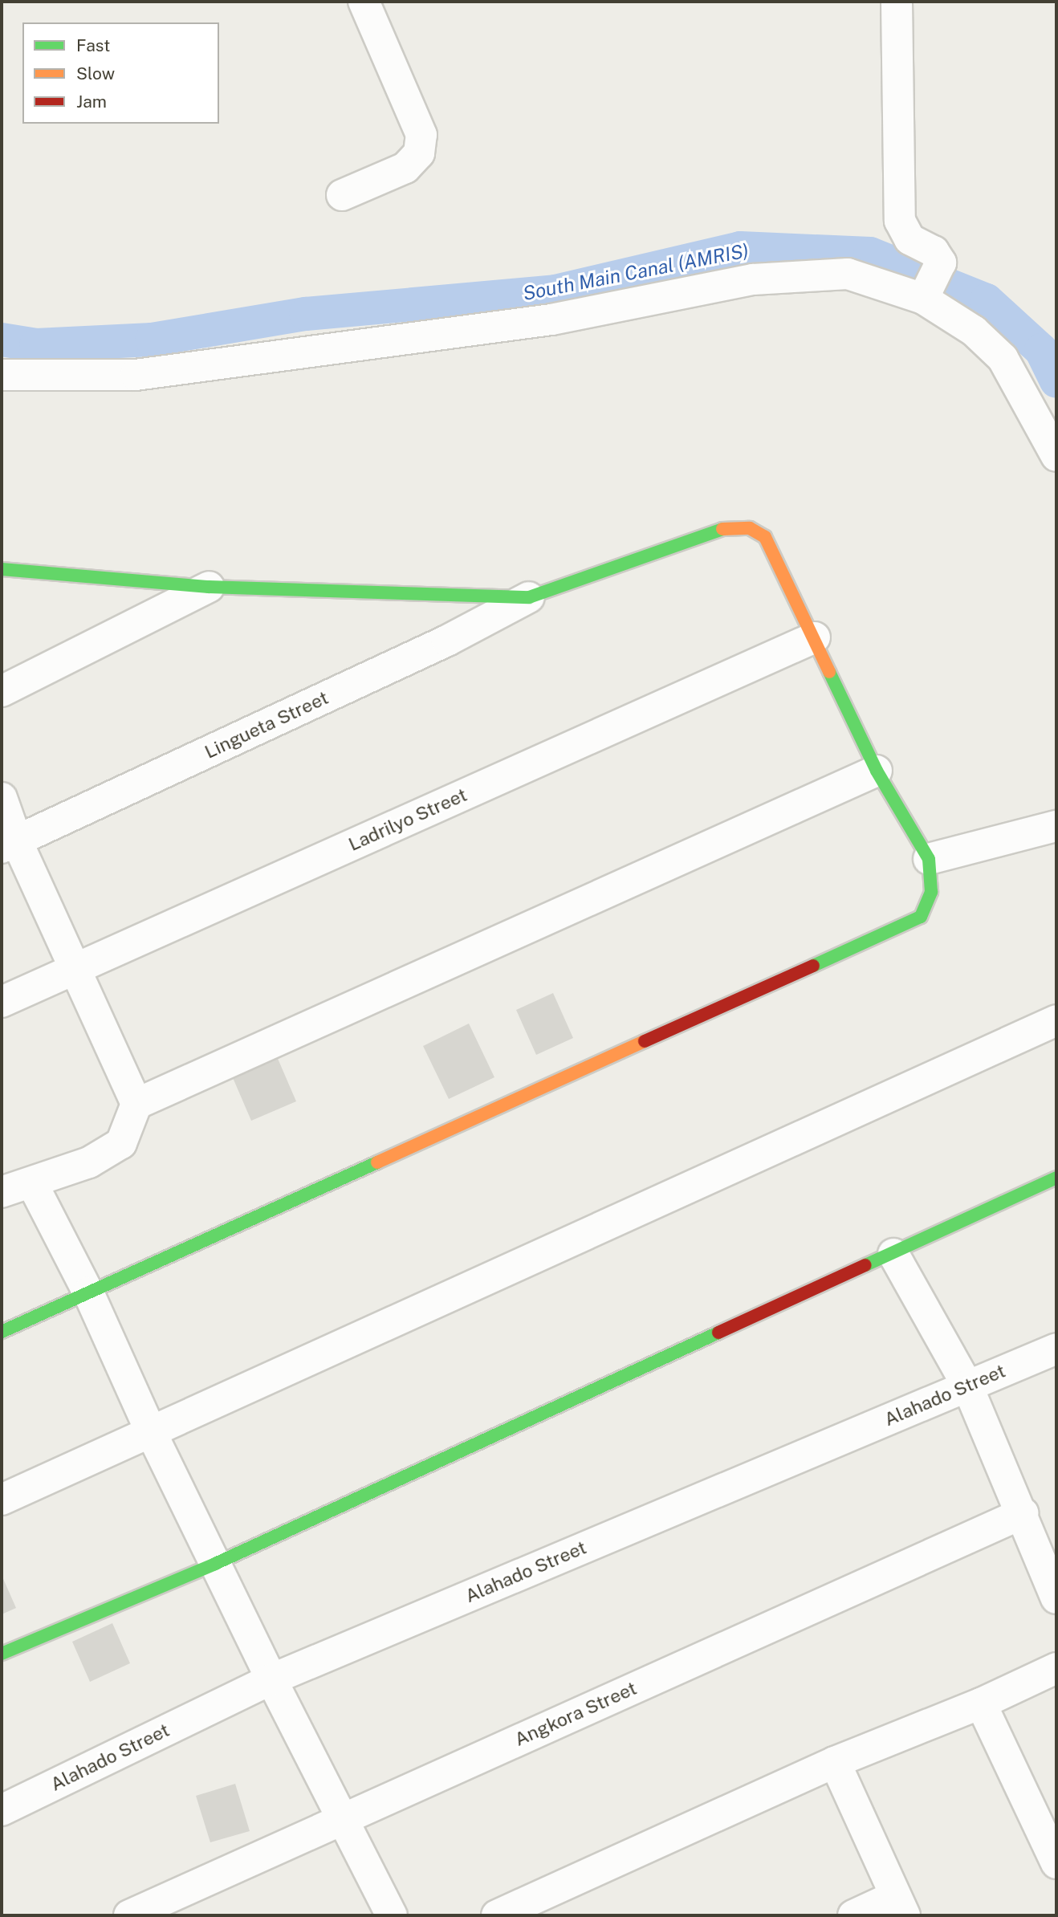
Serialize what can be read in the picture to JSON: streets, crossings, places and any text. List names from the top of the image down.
{
  "streets": {
    "street": [
      "Lingueta Street",
      "Ladrilyo Street",
      "Alahado Street",
      "Angkora Street"
    ]
  },
  "water": ["South Main Canal (AMRIS)"],
  "legend": ["Fast", "Slow", "Jam"]
}
